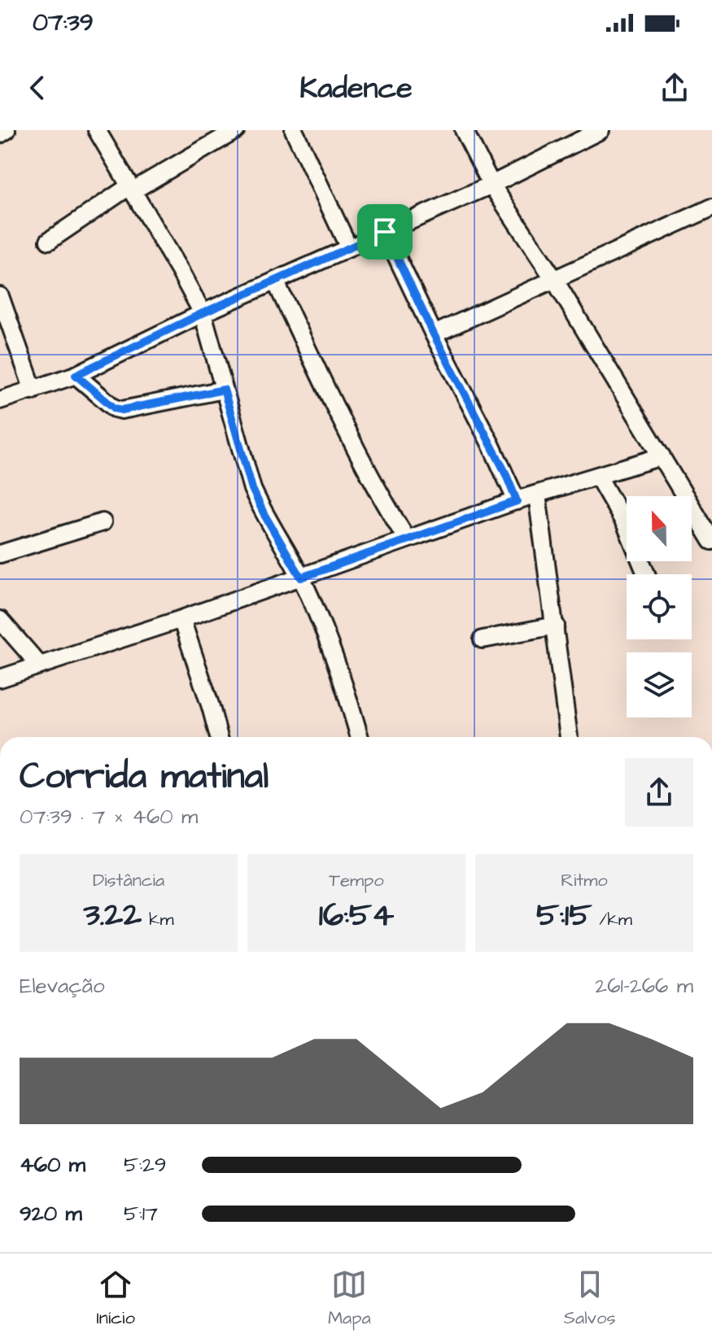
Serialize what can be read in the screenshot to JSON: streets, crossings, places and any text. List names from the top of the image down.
{
  "north": "top",
  "page": {
    "status": "07:39",
    "header": "Kadence",
    "heading": ["Corrida matinal", "07:39 · 7 × 460 m"],
    "stats": [
      ["Distância", "3.22 km"],
      ["Tempo", "16:54"],
      ["Ritmo", "5:15 /km"]
    ],
    "chart": ["Elevação", "261–266 m"],
    "list": [
      {
        "name": "460 m",
        "note": "5:29"
      },
      {
        "name": "920 m",
        "note": "5:17"
      }
    ],
    "tabs": ["Início", "Mapa", "Salvos"]
  }
}
